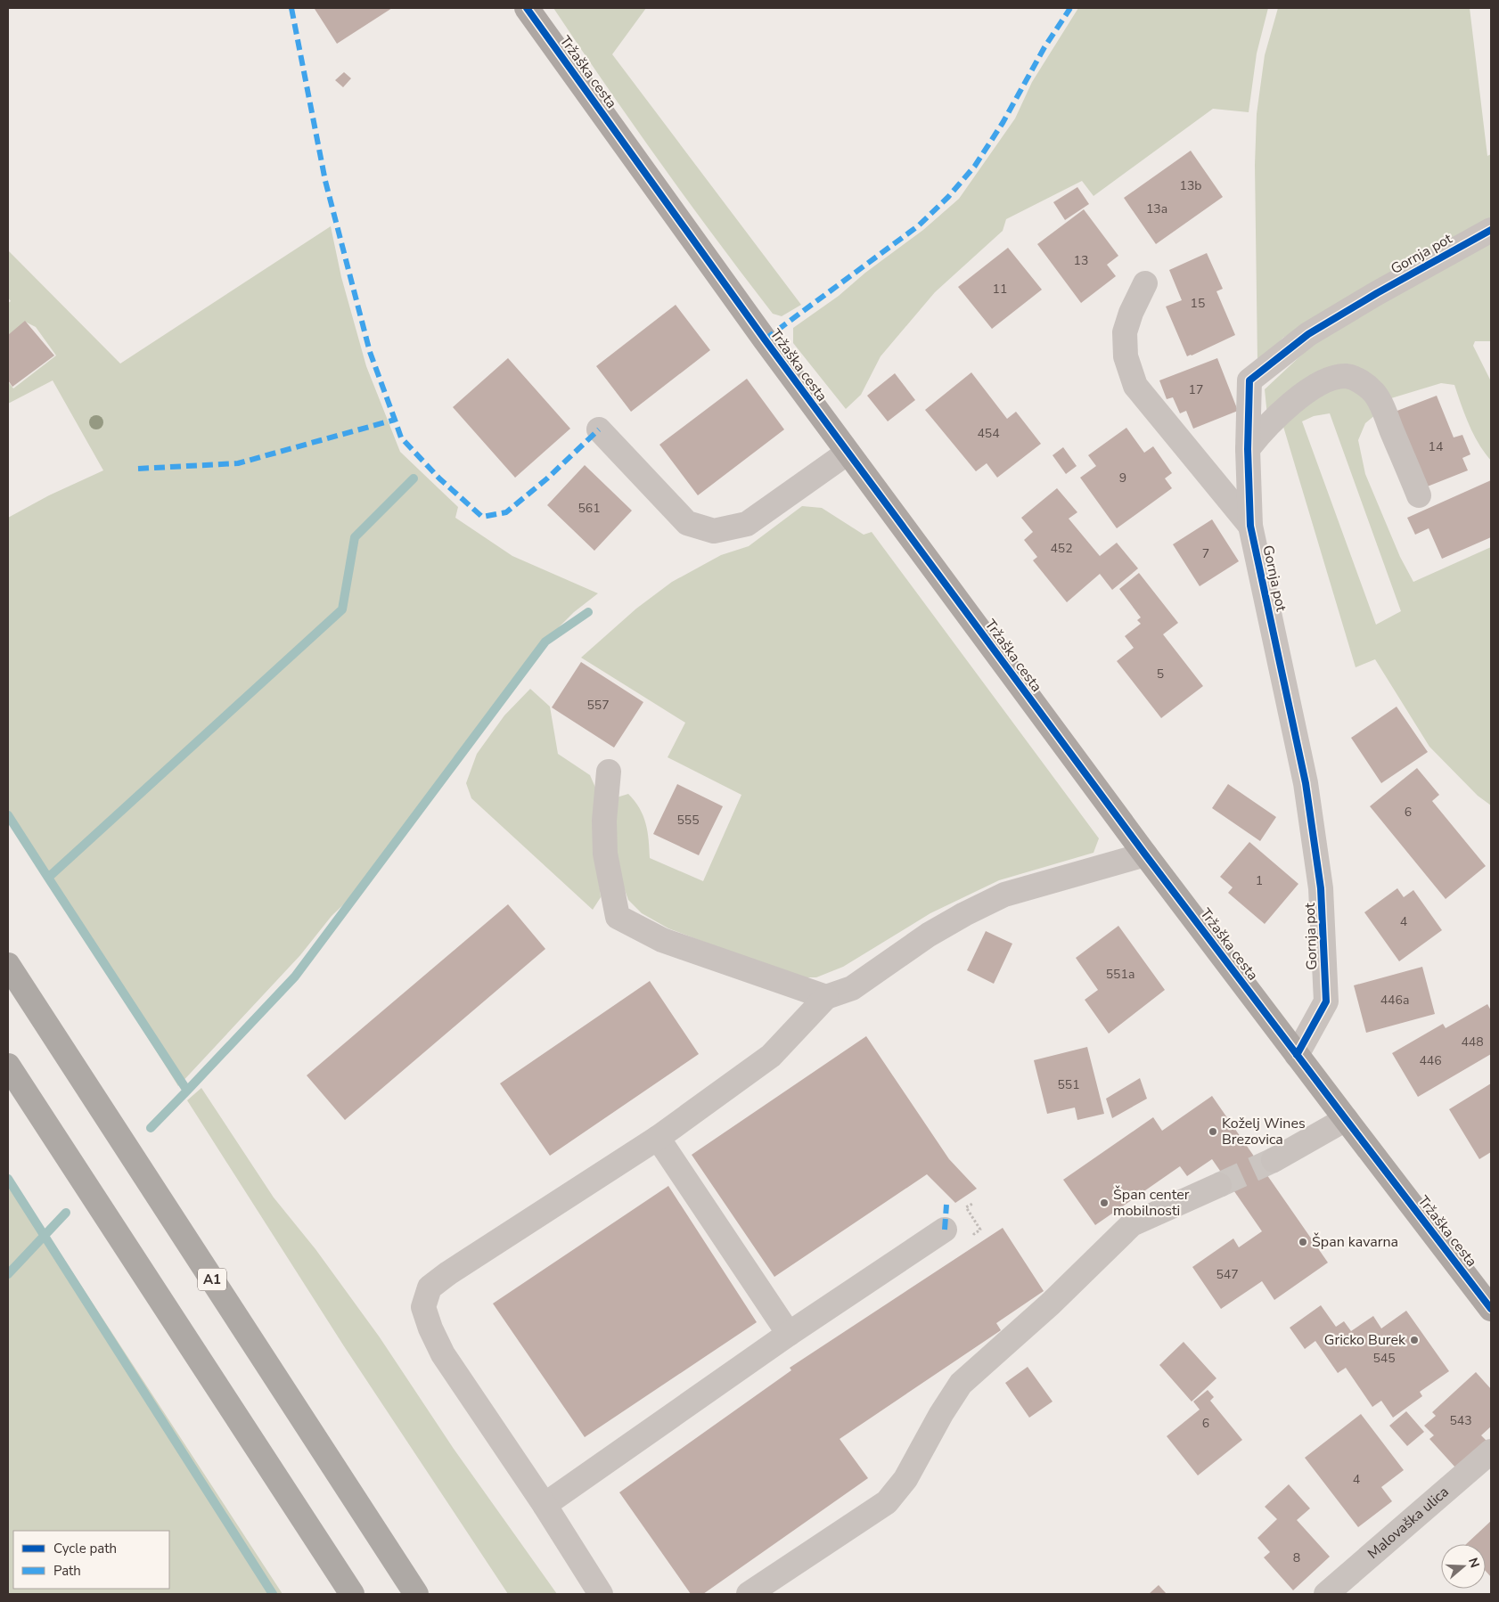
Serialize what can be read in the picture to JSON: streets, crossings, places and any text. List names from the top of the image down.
{
  "streets": {
    "highway": ["A1"],
    "main road": ["Tržaška cesta"],
    "street": ["Gornja pot", "Malovaška ulica"]
  },
  "crossings": [
    ["Tržaška cesta", "Gornja pot"]
  ],
  "places": [
    "Koželj Wines Brezovica",
    "Špan center mobilnosti",
    "Špan kavarna",
    "Gricko Burek"
  ],
  "house_numbers": [
    "13b",
    "13a",
    "13",
    "11",
    "15",
    "17",
    "454",
    "14",
    "9",
    "561",
    "452",
    "7",
    "5",
    "557",
    "6",
    "555",
    "1",
    "4",
    "551a",
    "446a",
    "448",
    "446",
    "551",
    "547",
    "545",
    "543",
    "6",
    "4",
    "8"
  ],
  "legend": ["Cycle path", "Path"],
  "north": "right"
}
